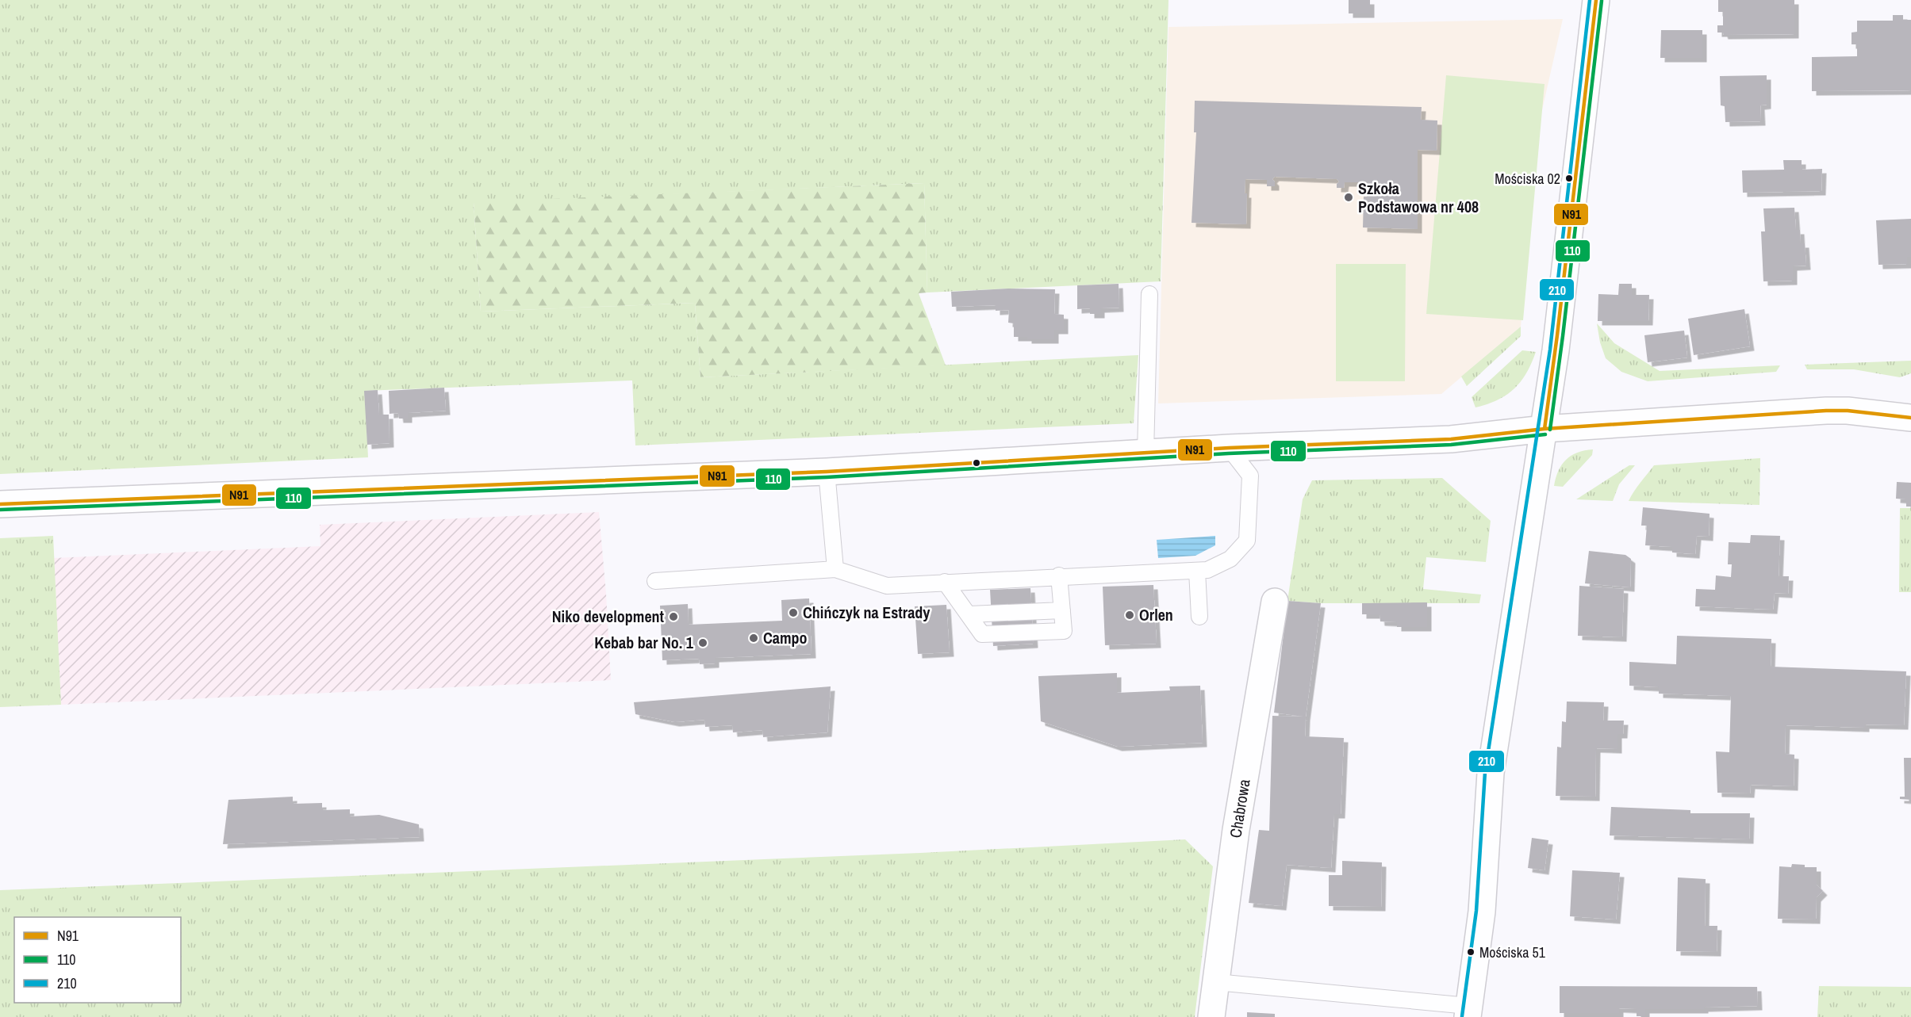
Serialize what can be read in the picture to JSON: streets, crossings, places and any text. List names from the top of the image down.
{
  "streets": {
    "main road": ["Chabrowa"]
  },
  "places": [
    "Mościska 02",
    "Szkoła Podstawowa nr 408",
    "Chińczyk na Estrady",
    "Orlen",
    "Niko development",
    "Campo",
    "Kebab bar No. 1",
    "Mościska 51"
  ],
  "lines": ["transit line N91", "transit line 210", "transit line 110"],
  "legend": ["N91", "110", "210"]
}
